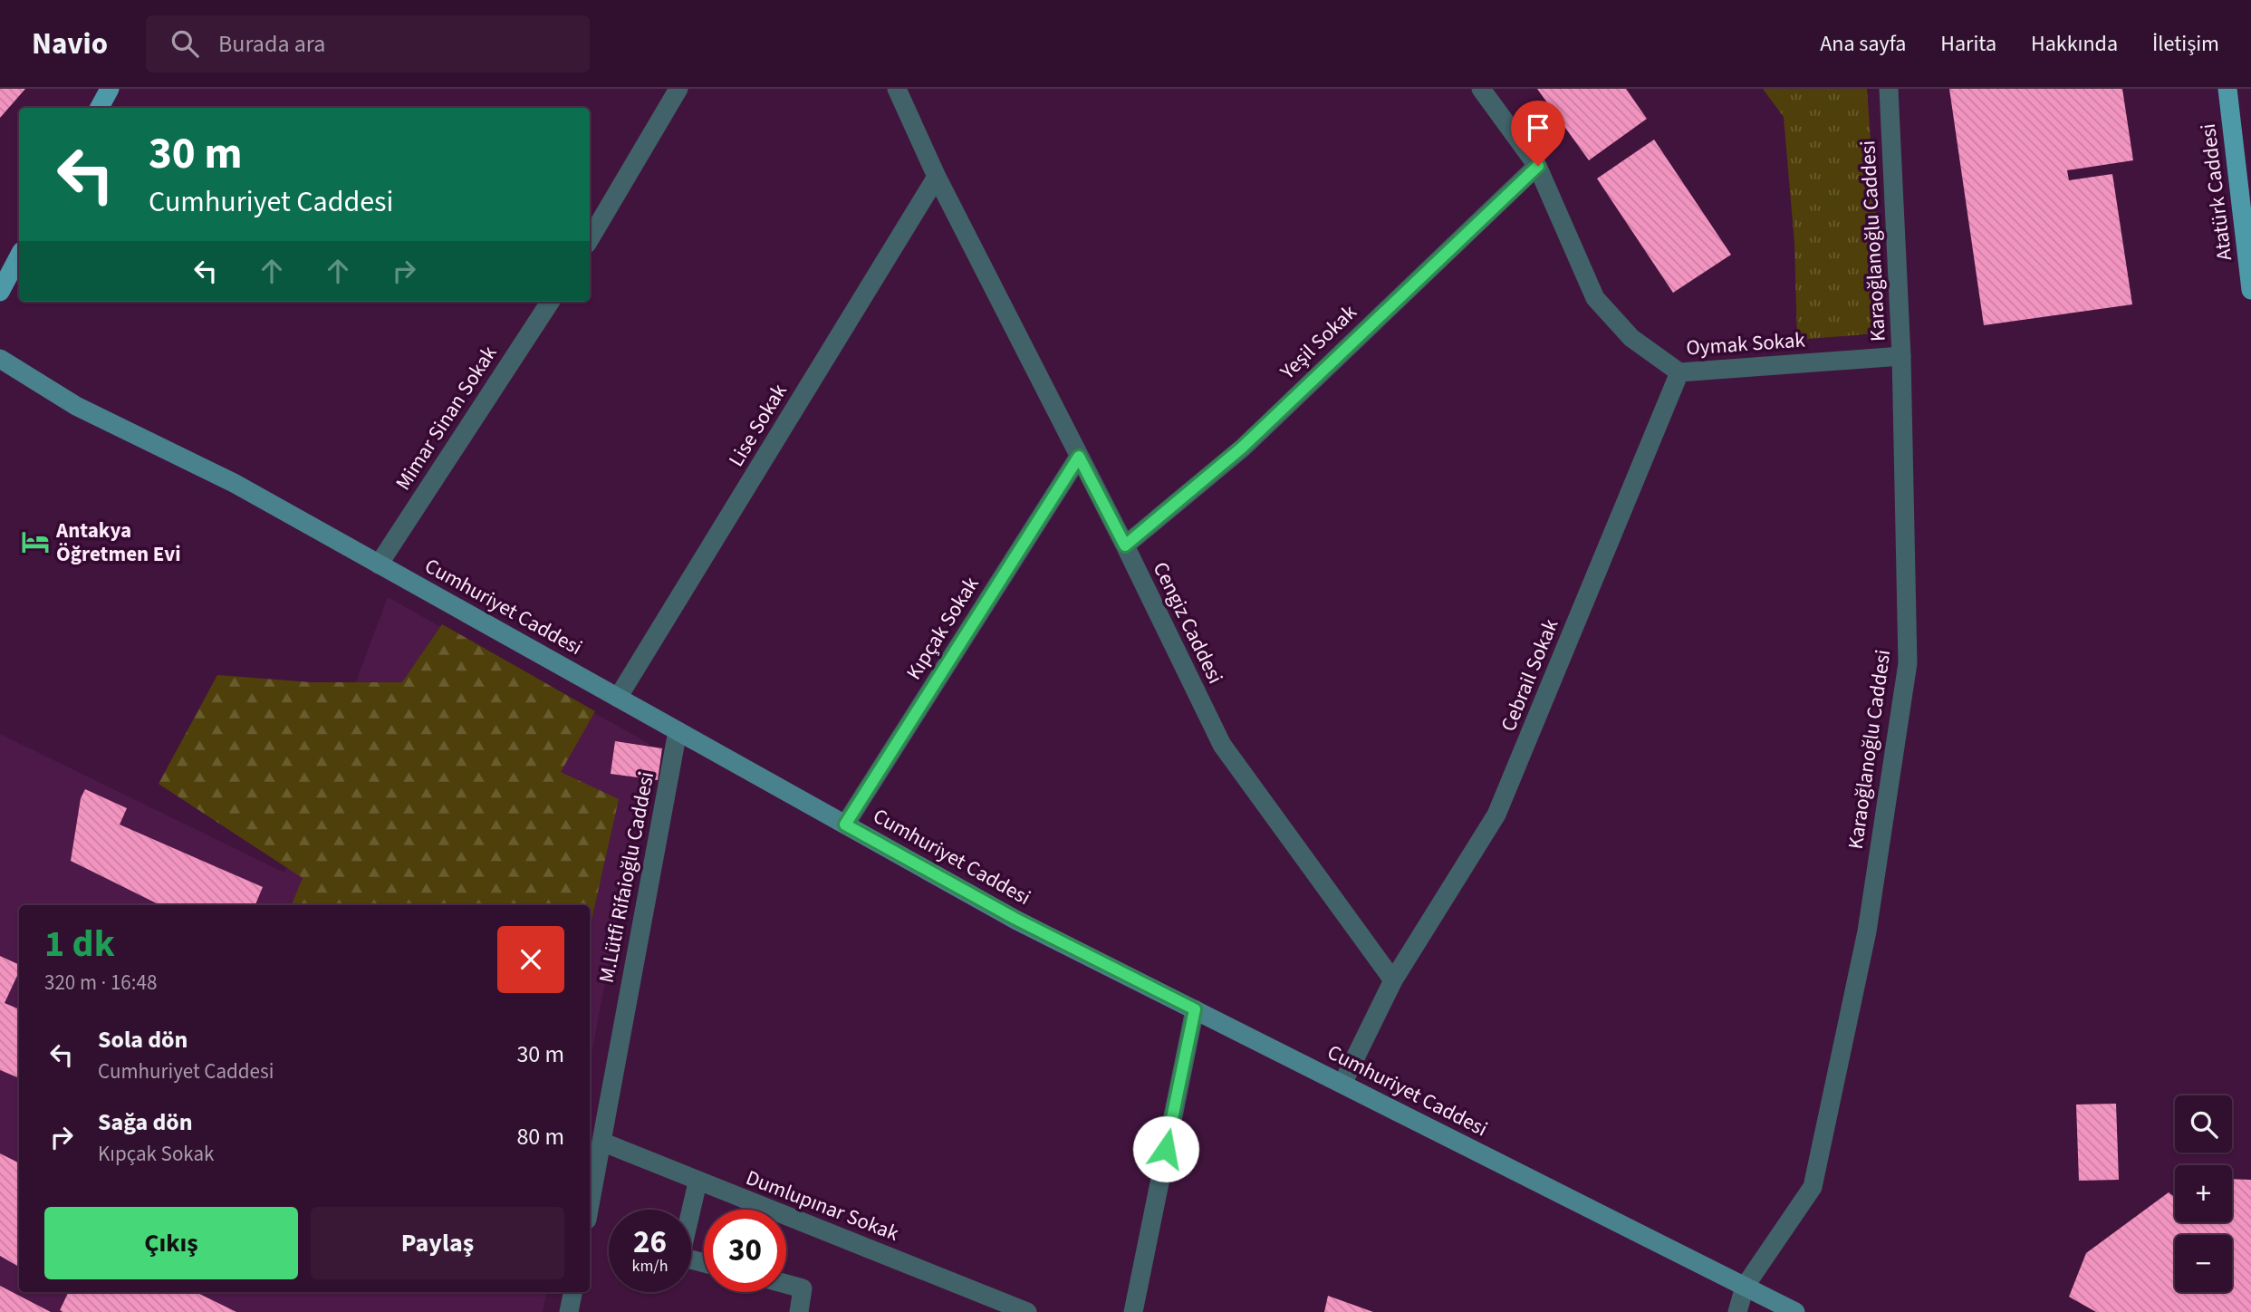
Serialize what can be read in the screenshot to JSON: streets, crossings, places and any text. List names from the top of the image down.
{
  "streets": {
    "main road": ["Atatürk Caddesi", "Cumhuriyet Caddesi"],
    "street": [
      "Karaoğlanoğlu Caddesi",
      "Yeşil Sokak",
      "Oymak Sokak",
      "Mimar Sinan Sokak",
      "Lise Sokak",
      "Cengiz Caddesi",
      "Kıpçak Sokak",
      "Cebrail Sokak",
      "M.Lütfi Rifaioğlu Caddesi",
      "Dumlupınar Sokak"
    ]
  },
  "crossings": [
    ["Karaoğlanoğlu Caddesi", "Oymak Sokak"],
    ["Karaoğlanoğlu Caddesi", "Cumhuriyet Caddesi"],
    ["Yeşil Sokak", "Oymak Sokak"],
    ["Yeşil Sokak", "Cengiz Caddesi"],
    ["Oymak Sokak", "Cebrail Sokak"],
    ["Mimar Sinan Sokak", "Cumhuriyet Caddesi"],
    ["Lise Sokak", "Cumhuriyet Caddesi"],
    ["Lise Sokak", "Cengiz Caddesi"],
    ["Cumhuriyet Caddesi", "Kıpçak Sokak"],
    ["Cumhuriyet Caddesi", "M.Lütfi Rifaioğlu Caddesi"],
    ["Cengiz Caddesi", "Kıpçak Sokak"],
    ["Cengiz Caddesi", "Cebrail Sokak"],
    ["M.Lütfi Rifaioğlu Caddesi", "Dumlupınar Sokak"]
  ],
  "places": {
    "hotel": ["Antakya Öğretmen Evi"]
  },
  "page": {
    "header": "Navio",
    "search": "Burada ara",
    "nav": [
      "Ana sayfa",
      "Harita",
      "Hakkında",
      "İletişim"
    ],
    "turn": ["30 m", "Cumhuriyet Caddesi"],
    "heading": ["1 dk", "320 m · 16:48"],
    "list": [
      {
        "name": "Sola dön",
        "note": "Cumhuriyet Caddesi",
        "value": "30 m"
      },
      {
        "name": "Sağa dön",
        "note": "Kıpçak Sokak",
        "value": "80 m"
      }
    ],
    "map_buttons": ["+", "−"],
    "buttons": ["Çıkış", "Paylaş"],
    "speed": "26 km/h",
    "limit": "30"
  }
}
